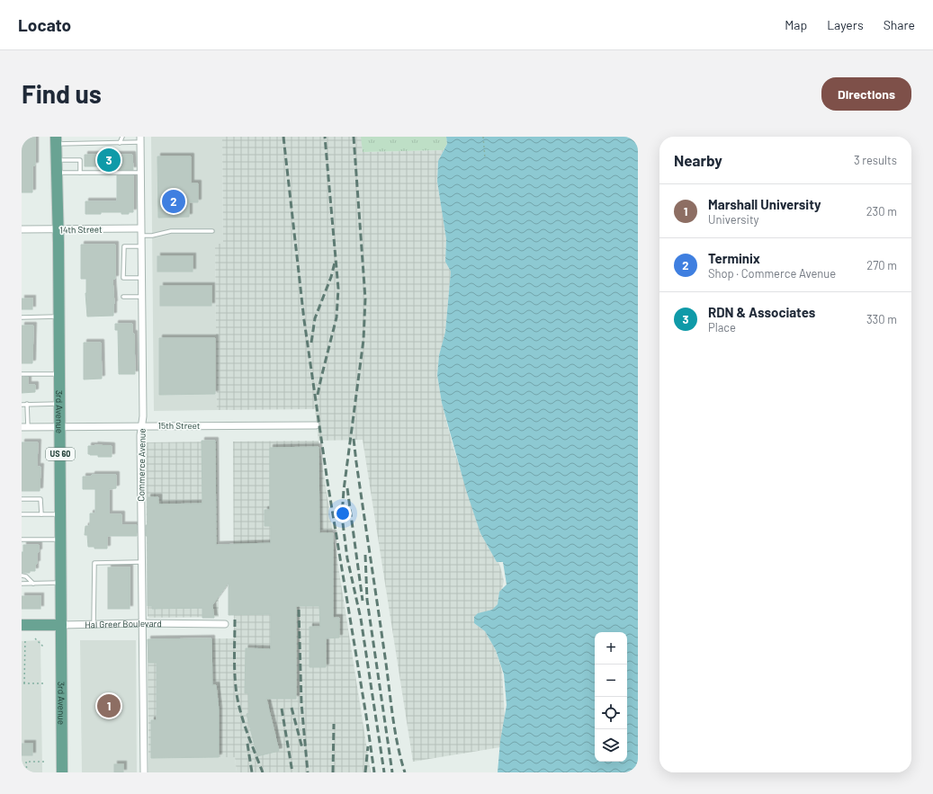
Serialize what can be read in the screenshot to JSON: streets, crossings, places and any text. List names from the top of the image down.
{
  "streets": {
    "main road": ["3rd Avenue", "US 60", "Hal Greer Boulevard"],
    "street": ["14th Street", "15th Street", "Commerce Avenue"]
  },
  "crossings": [
    ["14th Street", "3rd Avenue"],
    ["14th Street", "Commerce Avenue"],
    ["3rd Avenue", "15th Street"],
    ["3rd Avenue", "Hal Greer Boulevard"],
    ["15th Street", "Commerce Avenue"],
    ["Commerce Avenue", "Hal Greer Boulevard"]
  ],
  "page": {
    "header": "Locato",
    "nav": ["Map", "Layers", "Share"],
    "buttons": "Directions",
    "title": "Find us",
    "heading": ["Nearby", "3 results"],
    "pins": ["3", "2", "1"],
    "list": [
      {
        "mark": "1",
        "name": "Marshall University",
        "note": "University",
        "value": "230 m"
      },
      {
        "mark": "2",
        "name": "Terminix",
        "note": "Shop · Commerce Avenue",
        "value": "270 m"
      },
      {
        "mark": "3",
        "name": "RDN & Associates",
        "note": "Place",
        "value": "330 m"
      }
    ],
    "map_buttons": ["+", "−"]
  }
}
